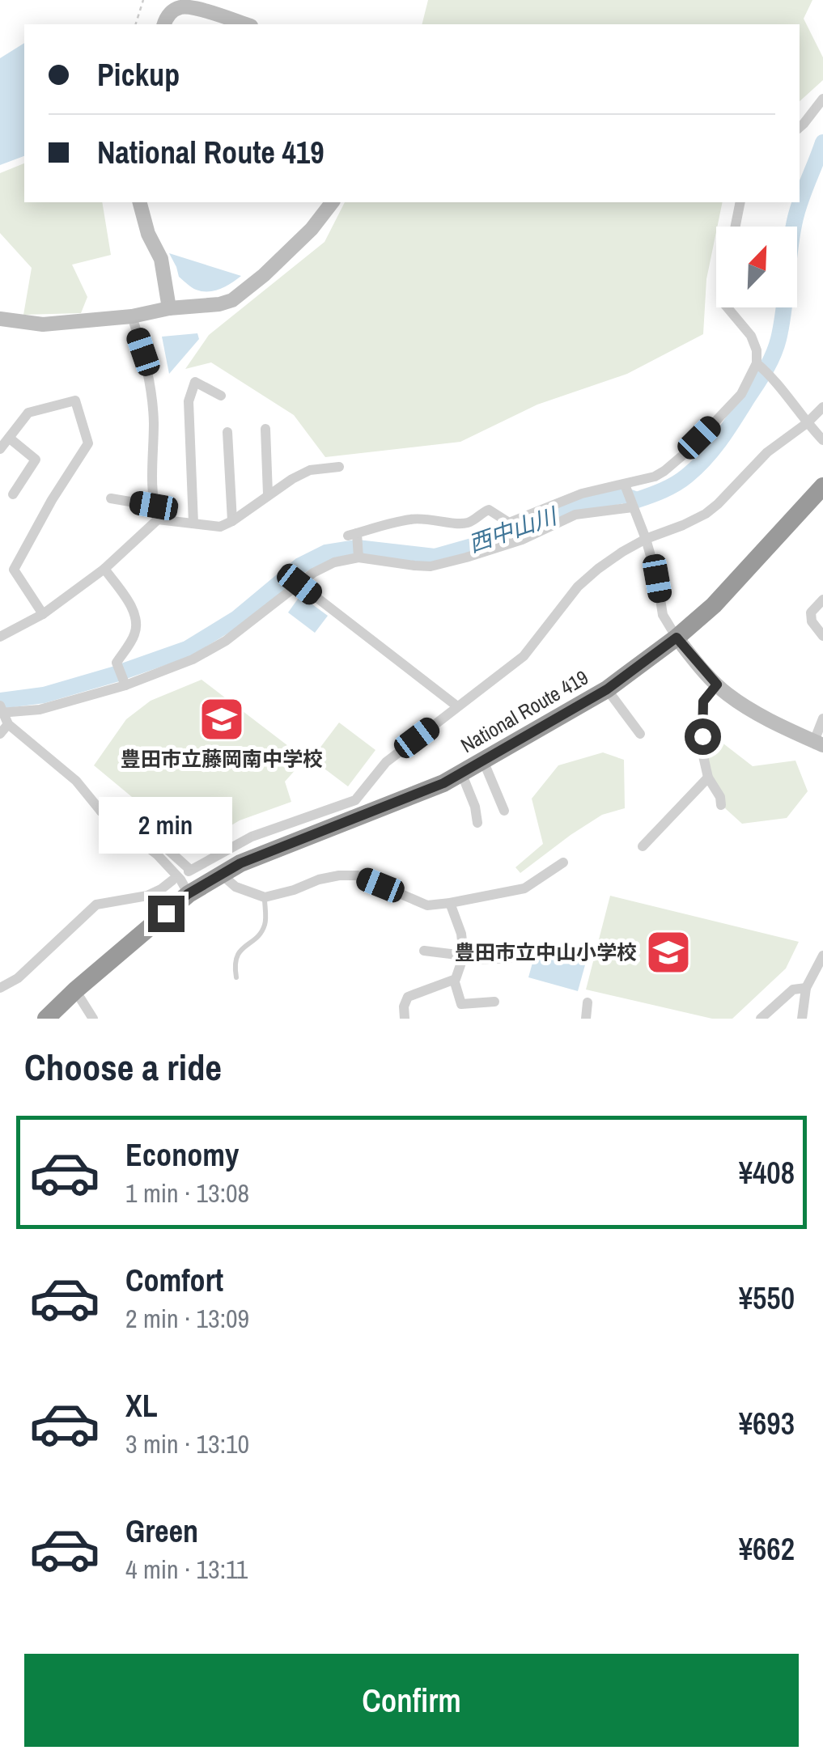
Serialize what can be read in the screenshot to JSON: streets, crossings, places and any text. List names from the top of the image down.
{
  "streets": {
    "highway": ["National Route 419"]
  },
  "water": ["西中山川"],
  "places": {
    "school or university": ["豊田市立藤岡南中学校", "豊田市立中山小学校"]
  },
  "north": "top right",
  "page": {
    "banner": ["Pickup", "National Route 419"],
    "bubble": "2 min",
    "heading": "Choose a ride",
    "list": [
      {
        "name": "Economy",
        "note": "1 min · 13:08",
        "value": "¥408"
      },
      {
        "name": "Comfort",
        "note": "2 min · 13:09",
        "value": "¥550"
      },
      {
        "name": "XL",
        "note": "3 min · 13:10",
        "value": "¥693"
      },
      {
        "name": "Green",
        "note": "4 min · 13:11",
        "value": "¥662"
      }
    ],
    "buttons": "Confirm"
  }
}
